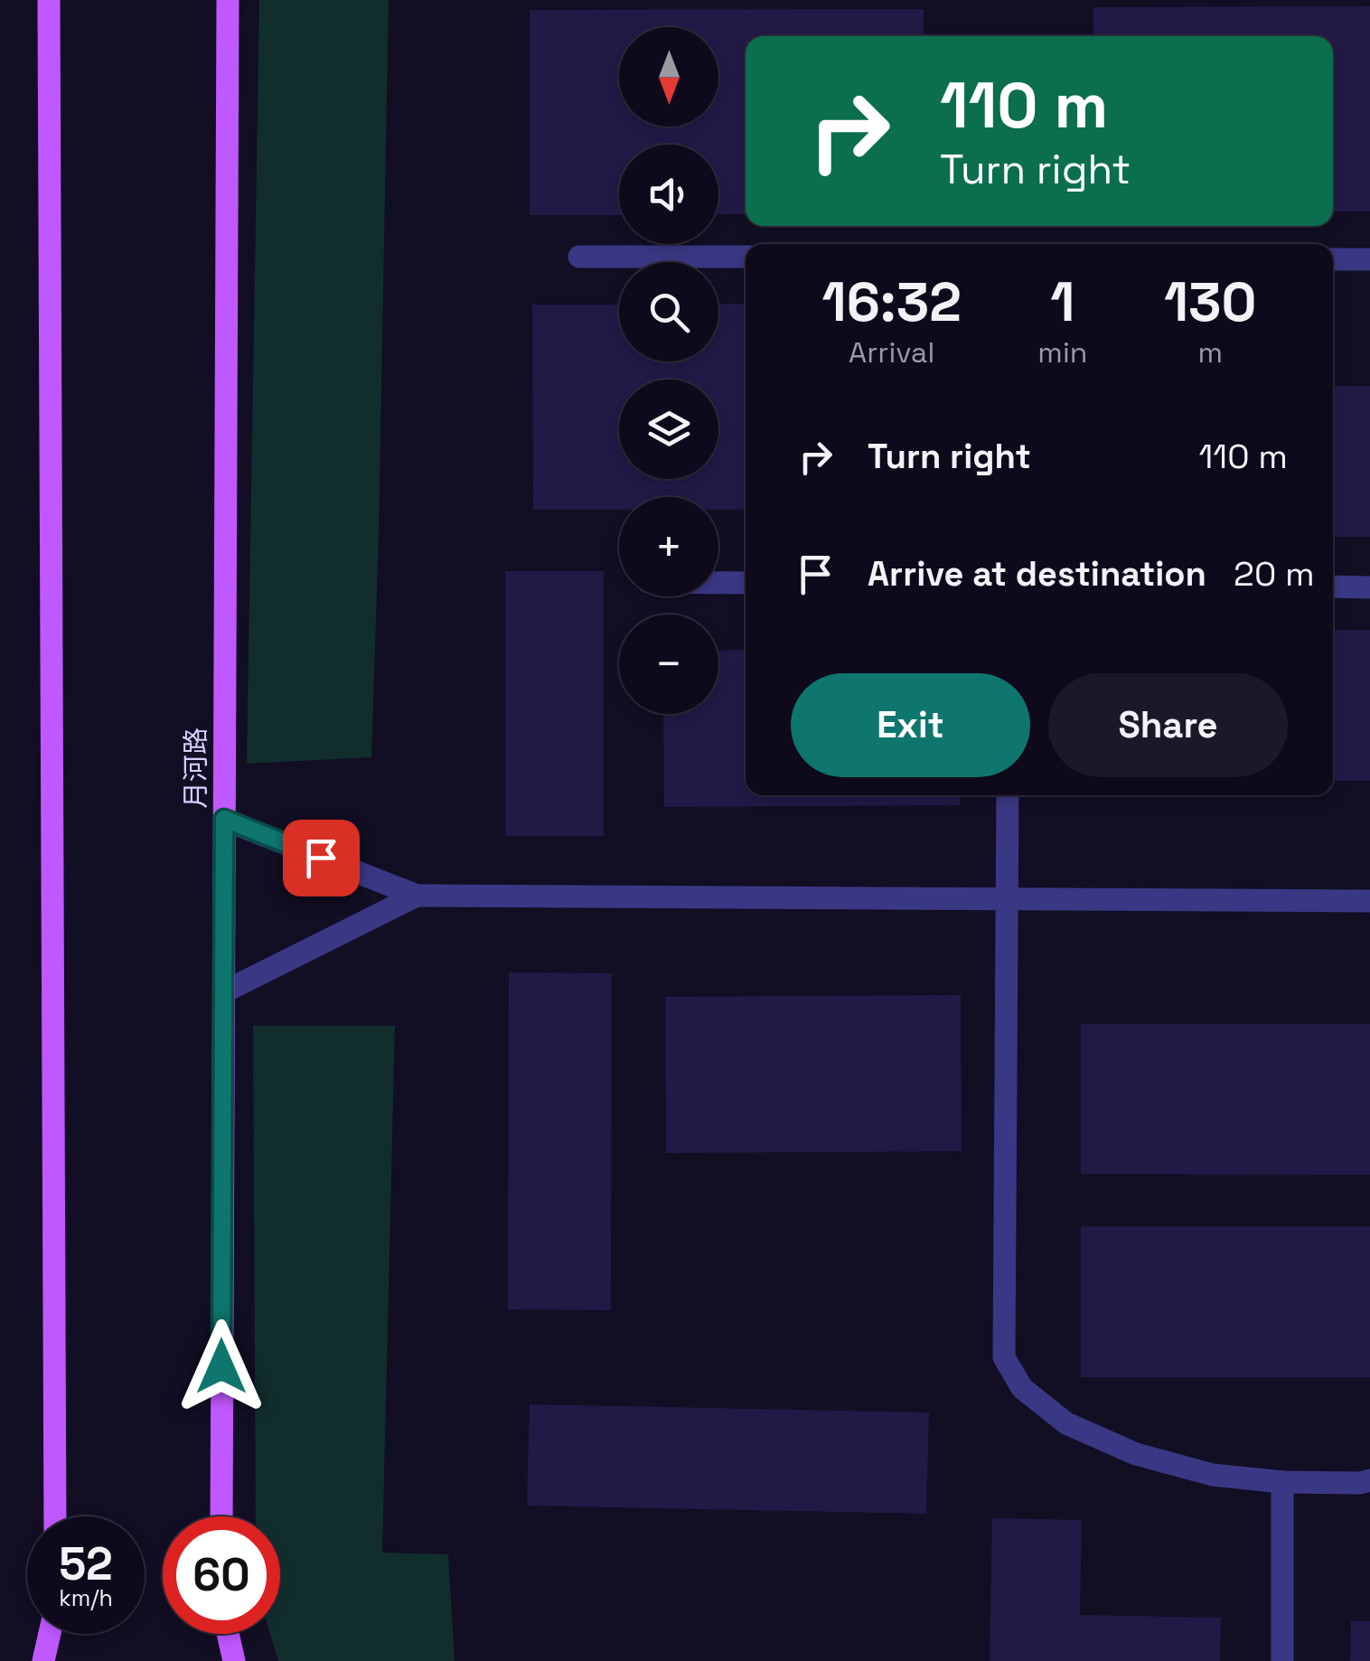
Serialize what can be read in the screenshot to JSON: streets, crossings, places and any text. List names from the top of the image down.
{
  "streets": {
    "main road": ["月河路"]
  },
  "north": "bottom",
  "page": {
    "map_buttons": ["+", "−"],
    "turn": ["110 m", "Turn right"],
    "eta": [
      "16:32",
      "Arrival",
      "1",
      "min",
      "130",
      "m"
    ],
    "list": [
      {
        "name": "Turn right",
        "value": "110 m"
      },
      {
        "name": "Arrive at destination",
        "value": "20 m"
      }
    ],
    "buttons": ["Exit", "Share"],
    "speed": "52 km/h",
    "limit": "60"
  }
}
